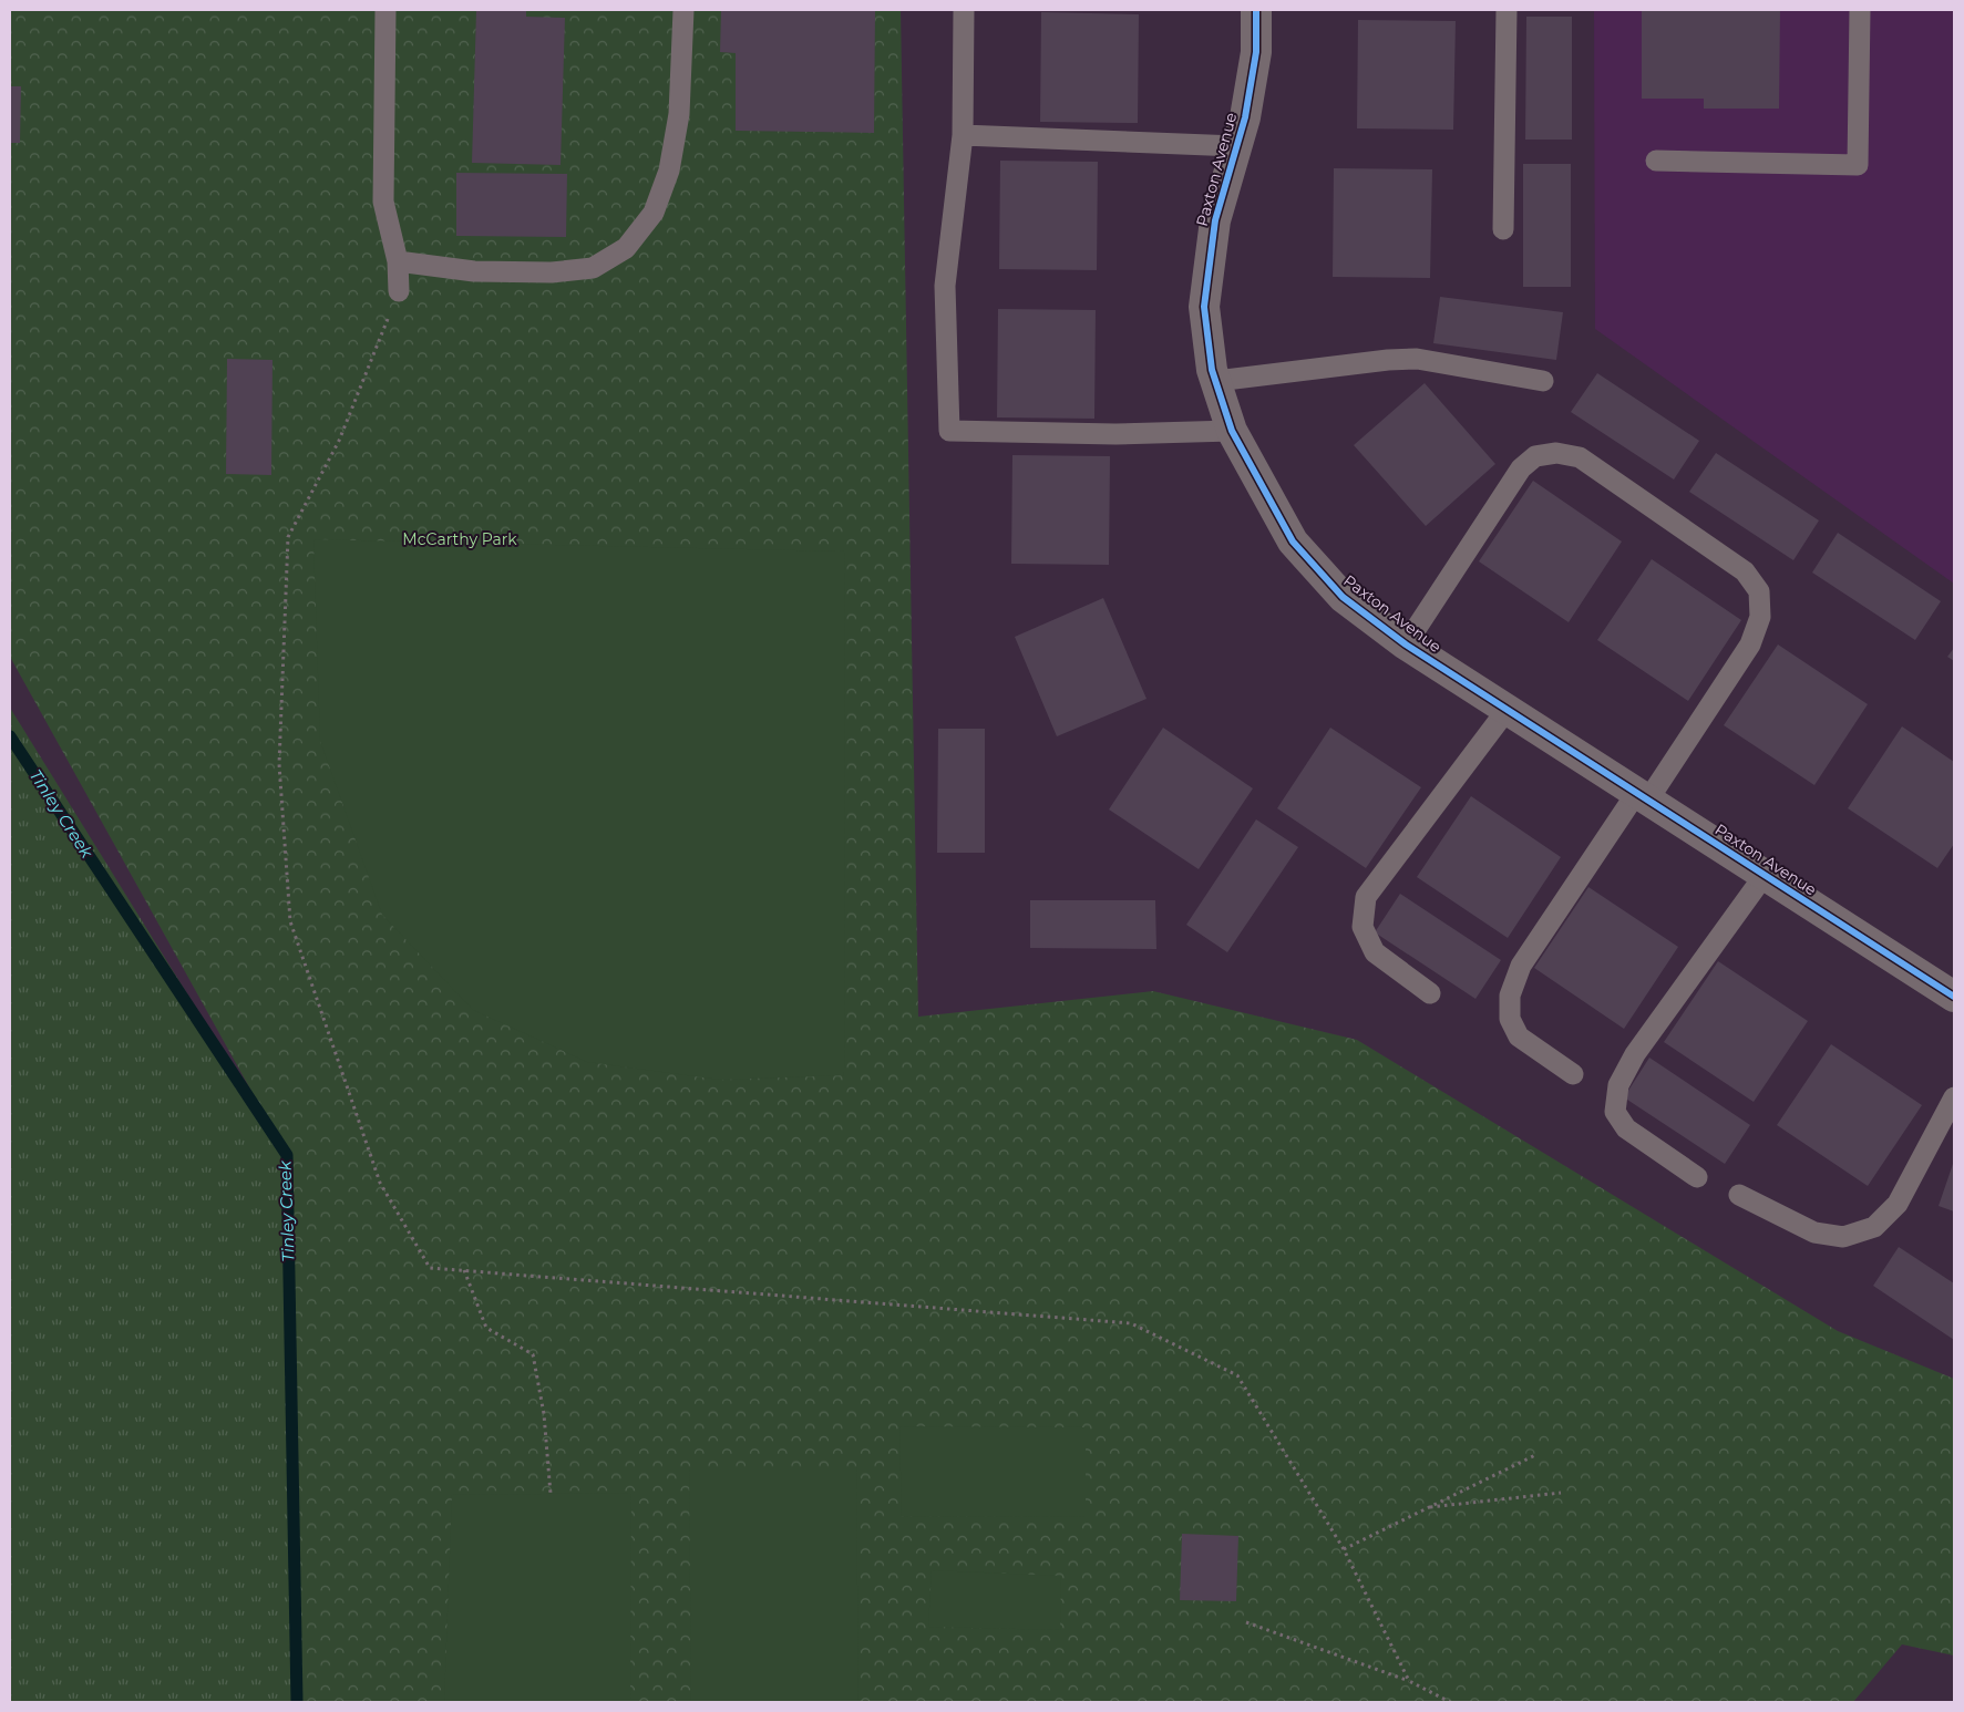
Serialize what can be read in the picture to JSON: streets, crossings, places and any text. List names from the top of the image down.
{
  "streets": {
    "street": ["Paxton Avenue"]
  },
  "water": ["Tinley Creek"],
  "parks": ["McCarthy Park"]
}
